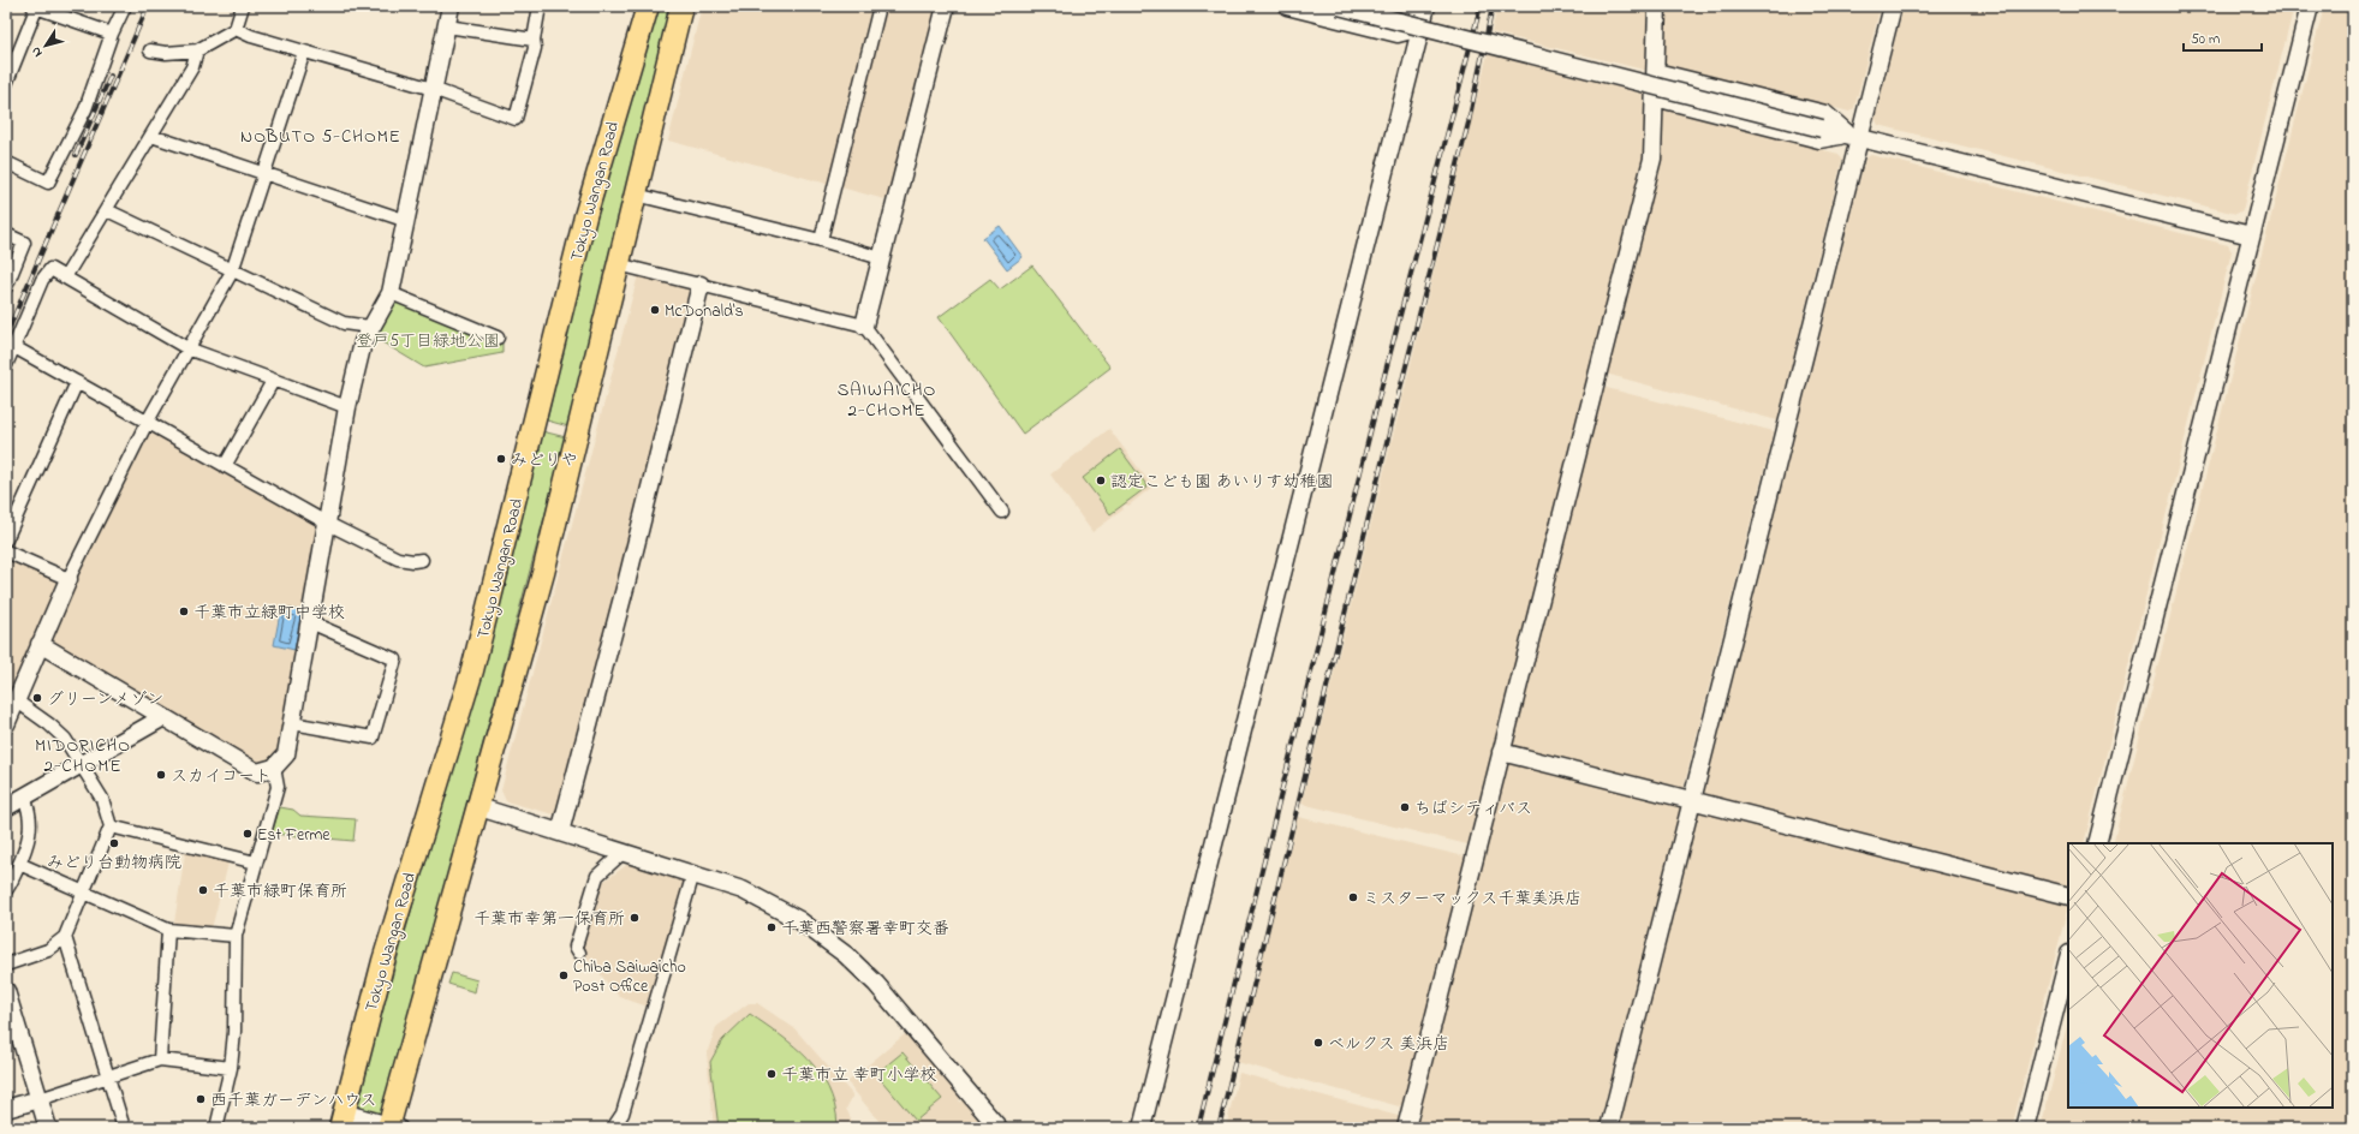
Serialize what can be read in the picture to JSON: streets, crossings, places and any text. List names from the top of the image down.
{
  "streets": {
    "highway": ["Tokyo Wangan Road"]
  },
  "districts": ["NOBUTO 5-CHOME", "SAIWAICHO 2-CHOME", "MIDORICHO 2-CHOME"],
  "parks": ["登戸5丁目緑地公園"],
  "places": [
    "McDonald's",
    "みどりや",
    "認定こども園 あいりす幼稚園",
    "千葉市立緑町中学校",
    "グリーンメゾン",
    "スカイコート",
    "ちばシティバス",
    "Est Ferme",
    "みどり台動物病院",
    "千葉市緑町保育所",
    "ミスターマックス千葉美浜店",
    "千葉市幸第一保育所",
    "千葉西警察署幸町交番",
    "Chiba Saiwaicho Post Office",
    "ベルクス 美浜店",
    "千葉市立 幸町小学校",
    "西千葉ガーデンハウス"
  ],
  "scale_bar": "50 m",
  "north": "bottom left"
}
